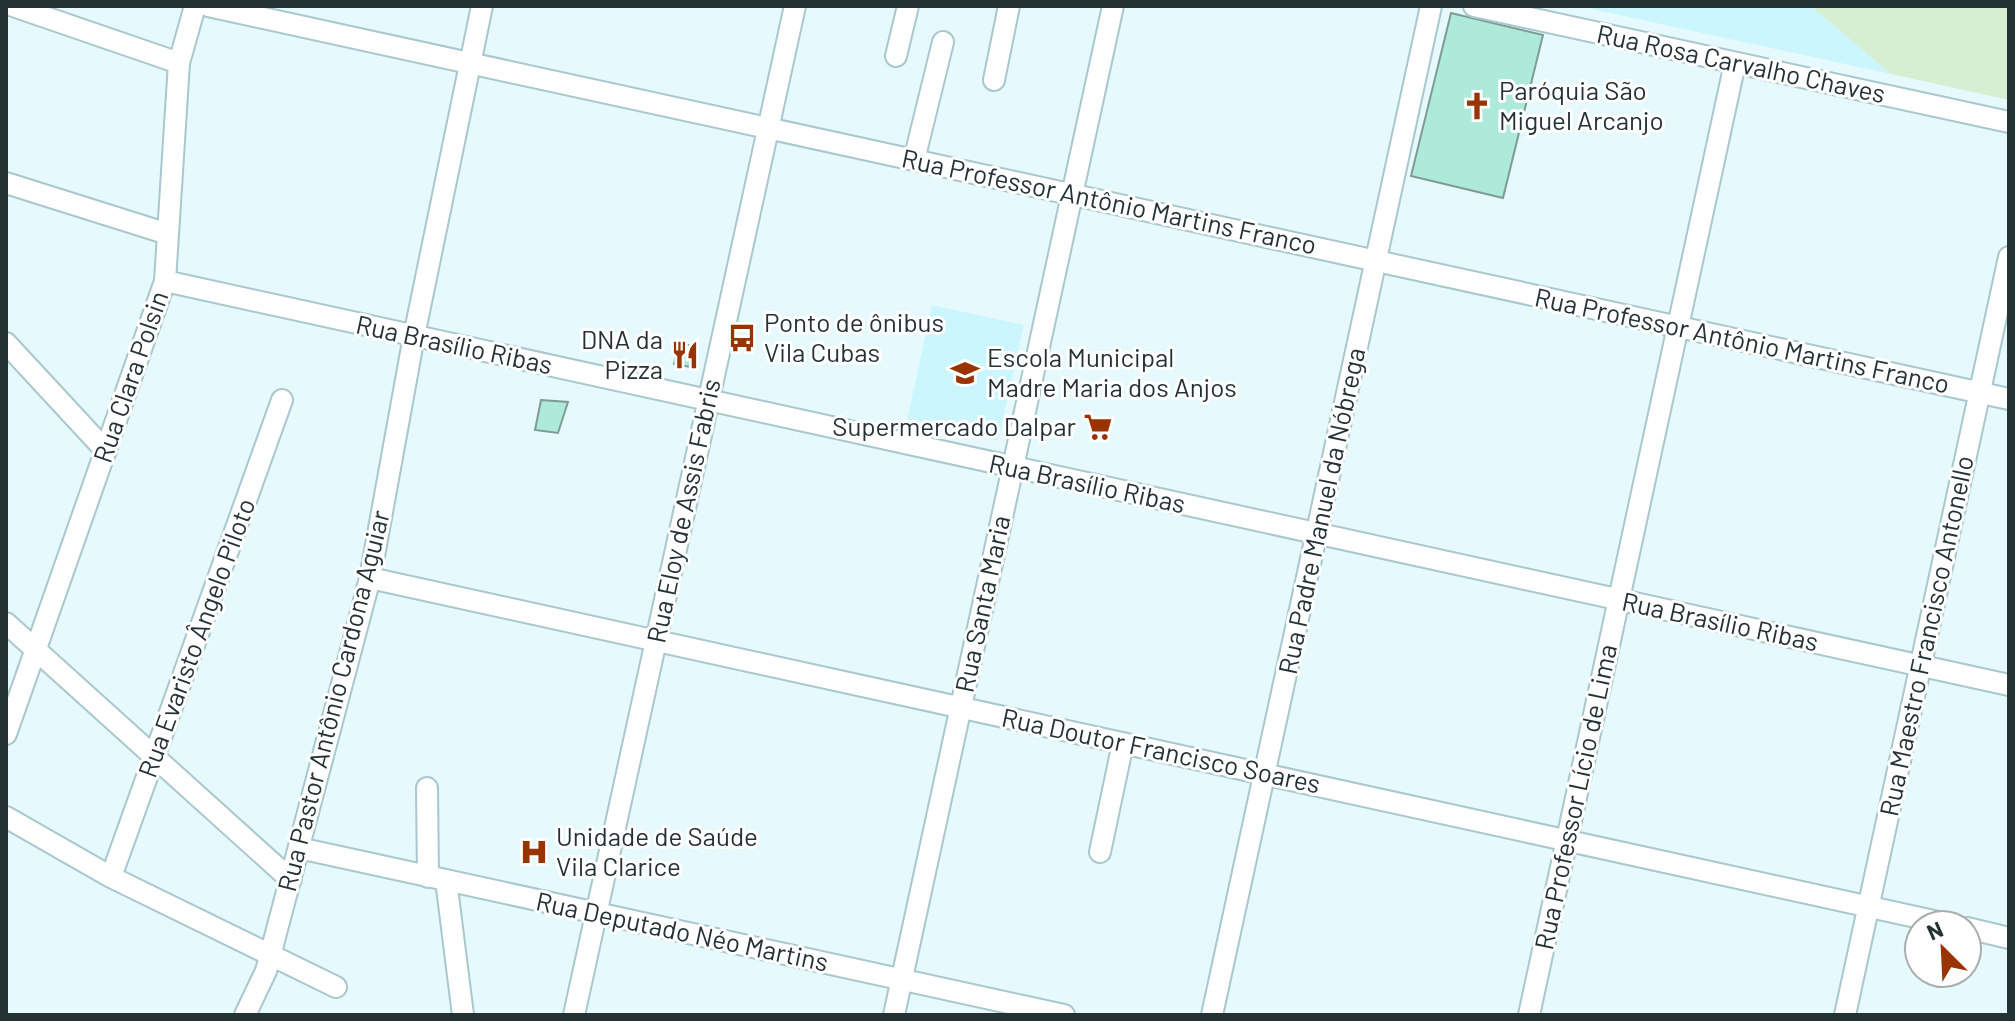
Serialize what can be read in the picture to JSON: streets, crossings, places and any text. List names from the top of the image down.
{
  "streets": {
    "street": [
      "Rua Rosa Carvalho Chaves",
      "Rua Professor Antônio Martins Franco",
      "Rua Brasílio Ribas",
      "Rua Clara Polsin",
      "Rua Eloy de Assis Fabris",
      "Rua Padre Manuel da Nóbrega",
      "Rua Santa Maria",
      "Rua Maestro Francisco Antonello",
      "Rua Evaristo Ângelo Piloto",
      "Rua Pastor Antônio Cardona Aguiar",
      "Rua Doutor Francisco Soares",
      "Rua Professor Lício de Lima",
      "Rua Deputado Néo Martins"
    ]
  },
  "crossings": [
    ["Rua Rosa Carvalho Chaves", "Rua Professor Lício de Lima"],
    ["Rua Professor Antônio Martins Franco", "Rua Eloy de Assis Fabris"],
    ["Rua Professor Antônio Martins Franco", "Rua Padre Manuel da Nóbrega"],
    ["Rua Professor Antônio Martins Franco", "Rua Santa Maria"],
    ["Rua Professor Antônio Martins Franco", "Rua Maestro Francisco Antonello"],
    ["Rua Professor Antônio Martins Franco", "Rua Pastor Antônio Cardona Aguiar"],
    ["Rua Professor Antônio Martins Franco", "Rua Professor Lício de Lima"],
    ["Rua Brasílio Ribas", "Rua Clara Polsin"],
    ["Rua Brasílio Ribas", "Rua Eloy de Assis Fabris"],
    ["Rua Brasílio Ribas", "Rua Padre Manuel da Nóbrega"],
    ["Rua Brasílio Ribas", "Rua Santa Maria"],
    ["Rua Brasílio Ribas", "Rua Maestro Francisco Antonello"],
    ["Rua Brasílio Ribas", "Rua Pastor Antônio Cardona Aguiar"],
    ["Rua Brasílio Ribas", "Rua Professor Lício de Lima"],
    ["Rua Eloy de Assis Fabris", "Rua Doutor Francisco Soares"],
    ["Rua Eloy de Assis Fabris", "Rua Deputado Néo Martins"],
    ["Rua Padre Manuel da Nóbrega", "Rua Doutor Francisco Soares"],
    ["Rua Santa Maria", "Rua Doutor Francisco Soares"],
    ["Rua Santa Maria", "Rua Deputado Néo Martins"],
    ["Rua Maestro Francisco Antonello", "Rua Doutor Francisco Soares"],
    ["Rua Pastor Antônio Cardona Aguiar", "Rua Doutor Francisco Soares"],
    ["Rua Pastor Antônio Cardona Aguiar", "Rua Deputado Néo Martins"],
    ["Rua Doutor Francisco Soares", "Rua Professor Lício de Lima"]
  ],
  "places": {
    "church": ["Paróquia São Miguel Arcanjo"],
    "bus stop": ["Ponto de ônibus Vila Cubas"],
    "restaurant": ["DNA da Pizza"],
    "school or university": ["Escola Municipal Madre Maria dos Anjos"],
    "supermarket": ["Supermercado Dalpar"],
    "hospital": ["Unidade de Saúde Vila Clarice"]
  },
  "north": "top left"
}
